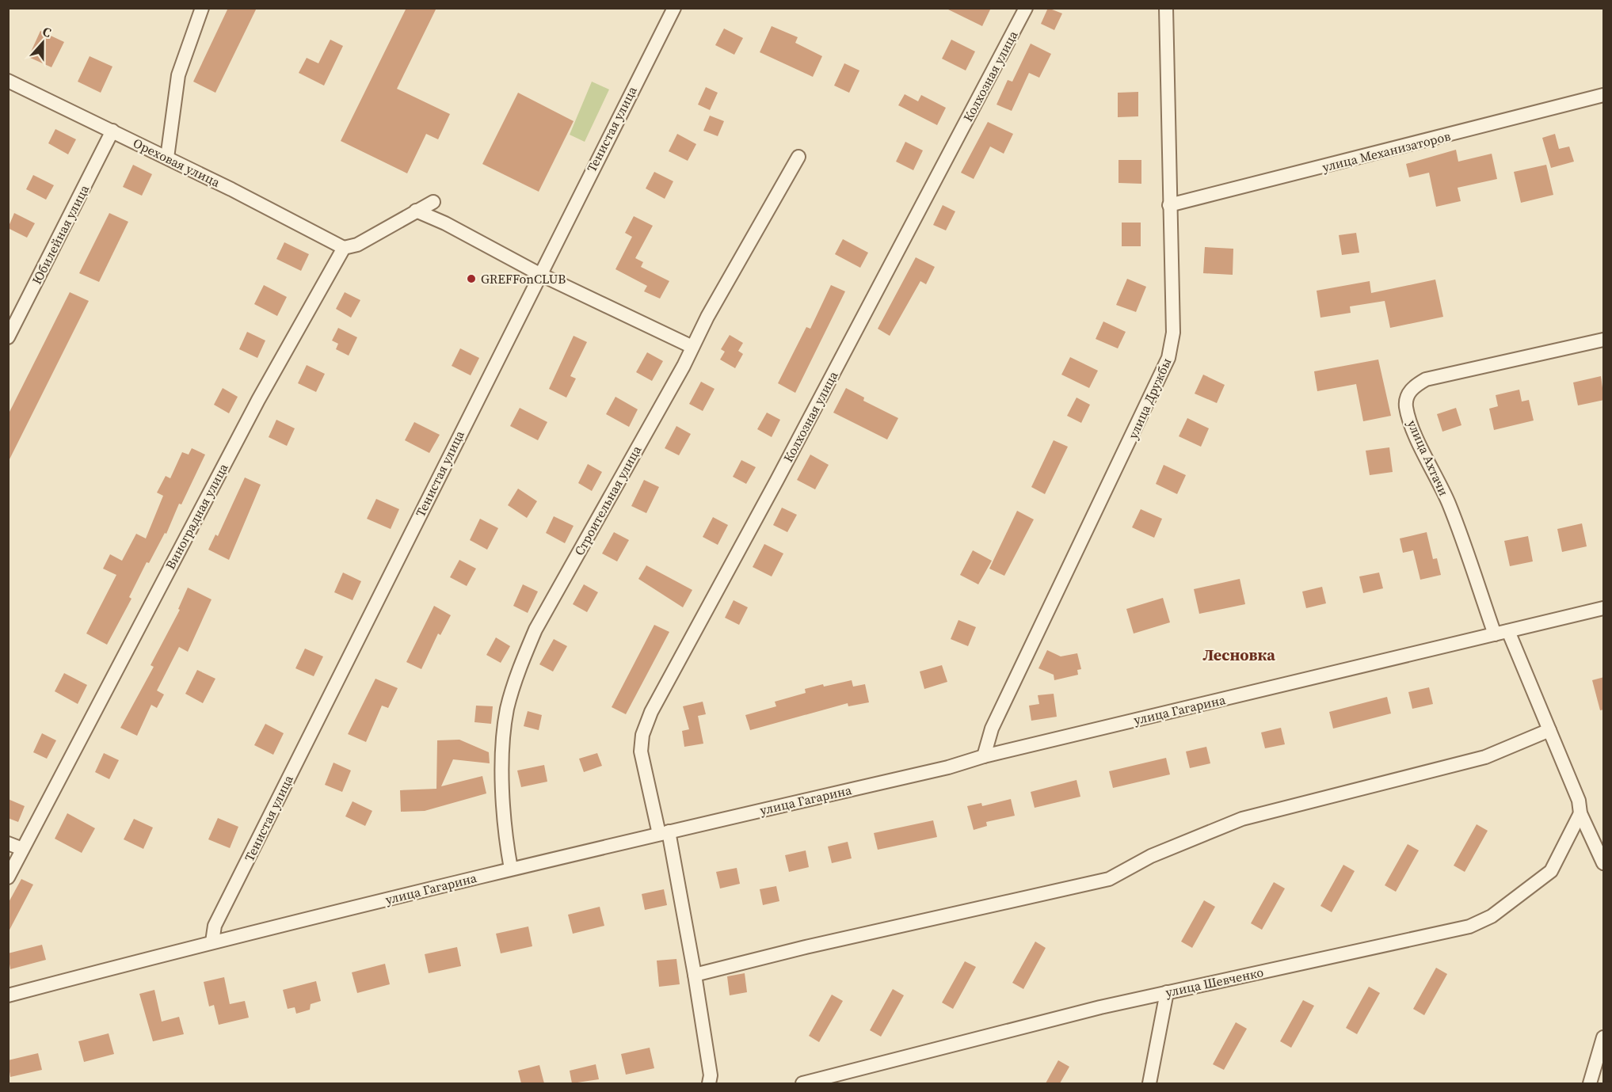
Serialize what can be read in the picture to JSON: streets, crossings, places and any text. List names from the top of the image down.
{
  "streets": {
    "street": [
      "Колхозная улица",
      "Тенистая улица",
      "улица Механизаторов",
      "Ореховая улица",
      "Юбилейная улица",
      "улица Дружбы",
      "улица Ахтачи",
      "Строительная улица",
      "Виноградная улица",
      "улица Гагарина",
      "улица Шевченко"
    ]
  },
  "crossings": [
    ["Колхозная улица", "улица Гагарина"],
    ["Тенистая улица", "улица Гагарина"],
    ["улица Механизаторов", "улица Дружбы"],
    ["Ореховая улица", "Юбилейная улица"],
    ["Ореховая улица", "Виноградная улица"],
    ["улица Дружбы", "улица Гагарина"],
    ["улица Ахтачи", "улица Гагарина"],
    ["улица Ахтачи", "улица Шевченко"],
    ["Строительная улица", "улица Гагарина"]
  ],
  "districts": ["Лесновка"],
  "places": ["GREFFonCLUB"],
  "north": "top"
}
